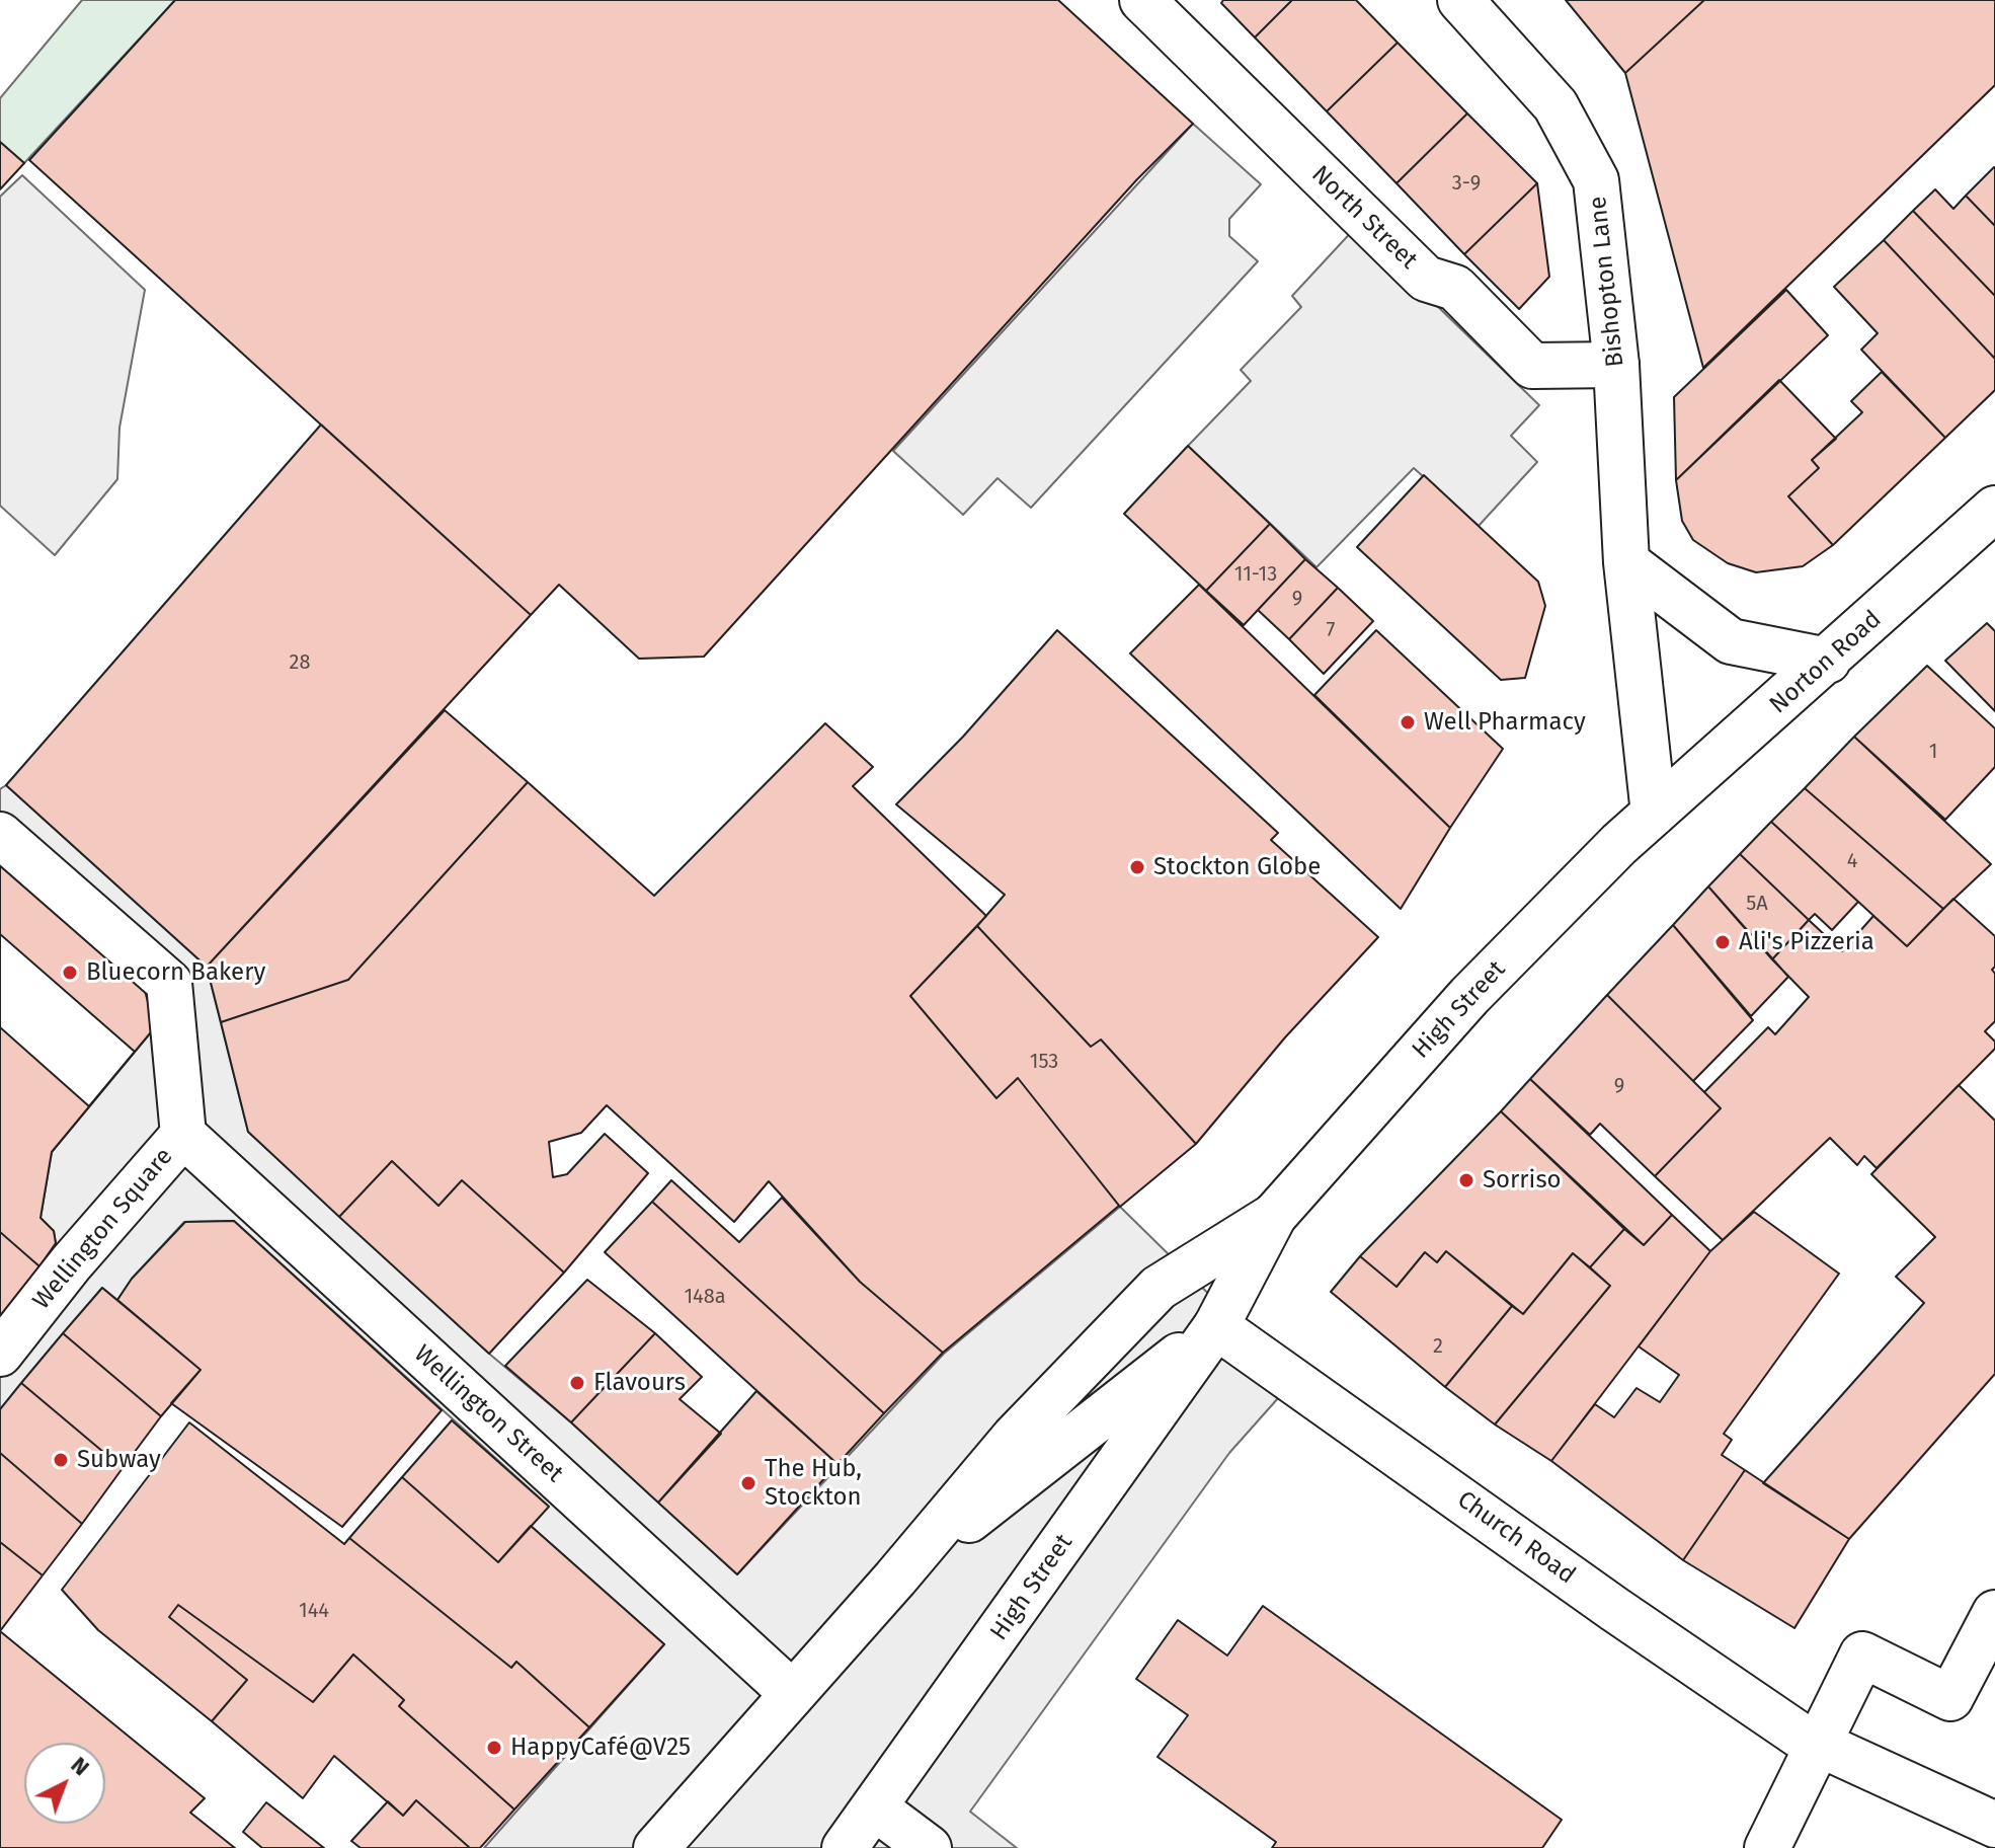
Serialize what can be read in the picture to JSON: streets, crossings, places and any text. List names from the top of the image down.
{
  "streets": {
    "street": [
      "North Street",
      "Bishopton Lane",
      "Norton Road",
      "High Street",
      "Wellington Square",
      "Wellington Street",
      "Church Road"
    ]
  },
  "crossings": [
    ["North Street", "Bishopton Lane"],
    ["Bishopton Lane", "Norton Road"],
    ["Bishopton Lane", "High Street"],
    ["Norton Road", "High Street"],
    ["High Street", "Wellington Street"],
    ["High Street", "Church Road"],
    ["Wellington Square", "Wellington Street"]
  ],
  "places": [
    "Well Pharmacy",
    "Stockton Globe",
    "Ali's Pizzeria",
    "Bluecorn Bakery",
    "Sorriso",
    "Flavours",
    "Subway",
    "The Hub, Stockton",
    "HappyCafé@V25"
  ],
  "house_numbers": [
    "3-9",
    "11-13",
    "9",
    "7",
    "28",
    "1",
    "4",
    "5A",
    "153",
    "9",
    "148a",
    "2",
    "144"
  ],
  "north": "top right"
}
